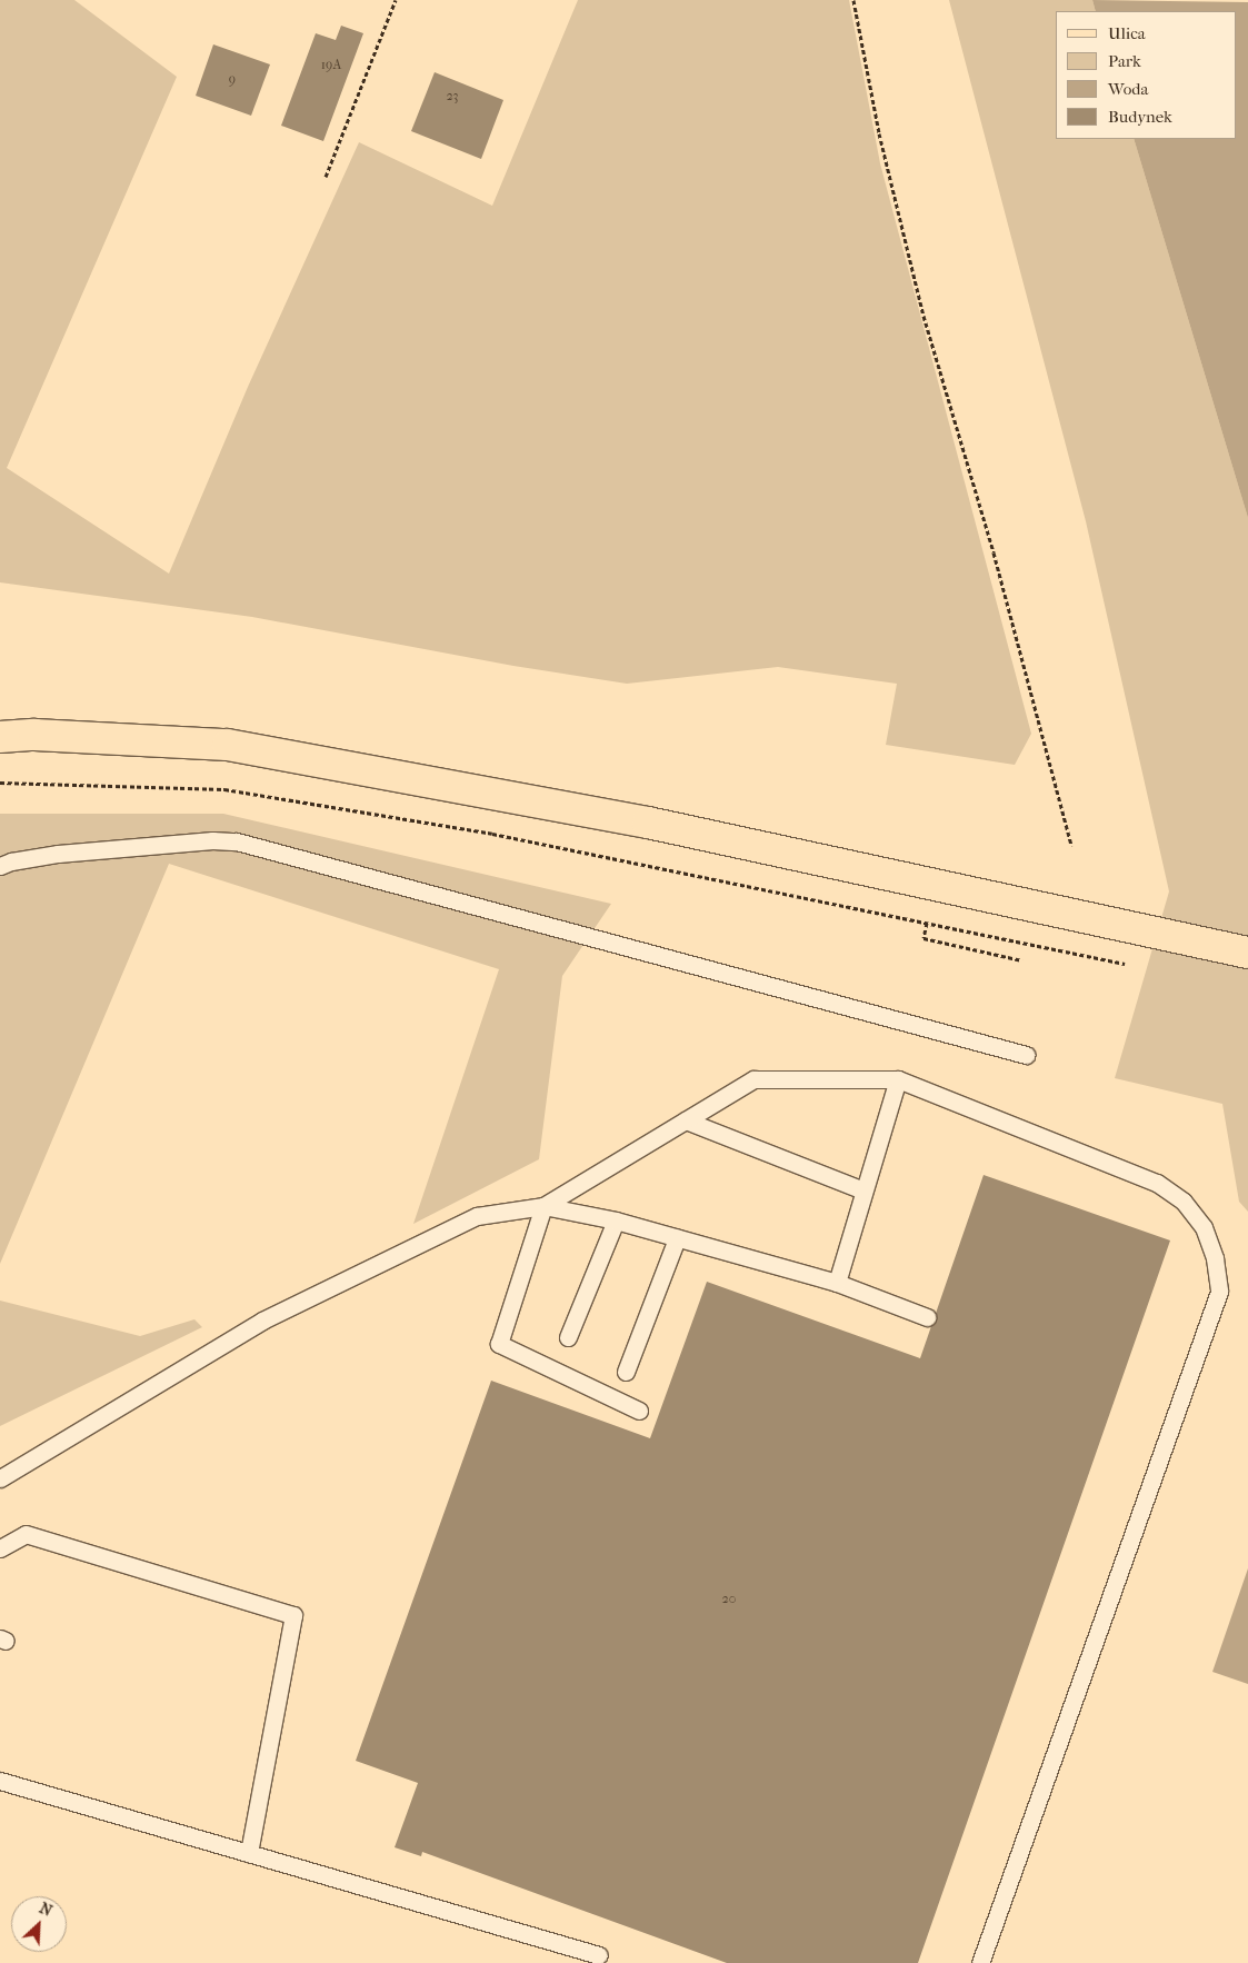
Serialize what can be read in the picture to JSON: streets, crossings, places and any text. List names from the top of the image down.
{
  "house_numbers": [
    "19A",
    "9",
    "23",
    "20"
  ],
  "legend": [
    "Ulica",
    "Park",
    "Woda",
    "Budynek"
  ],
  "north": "top right"
}
